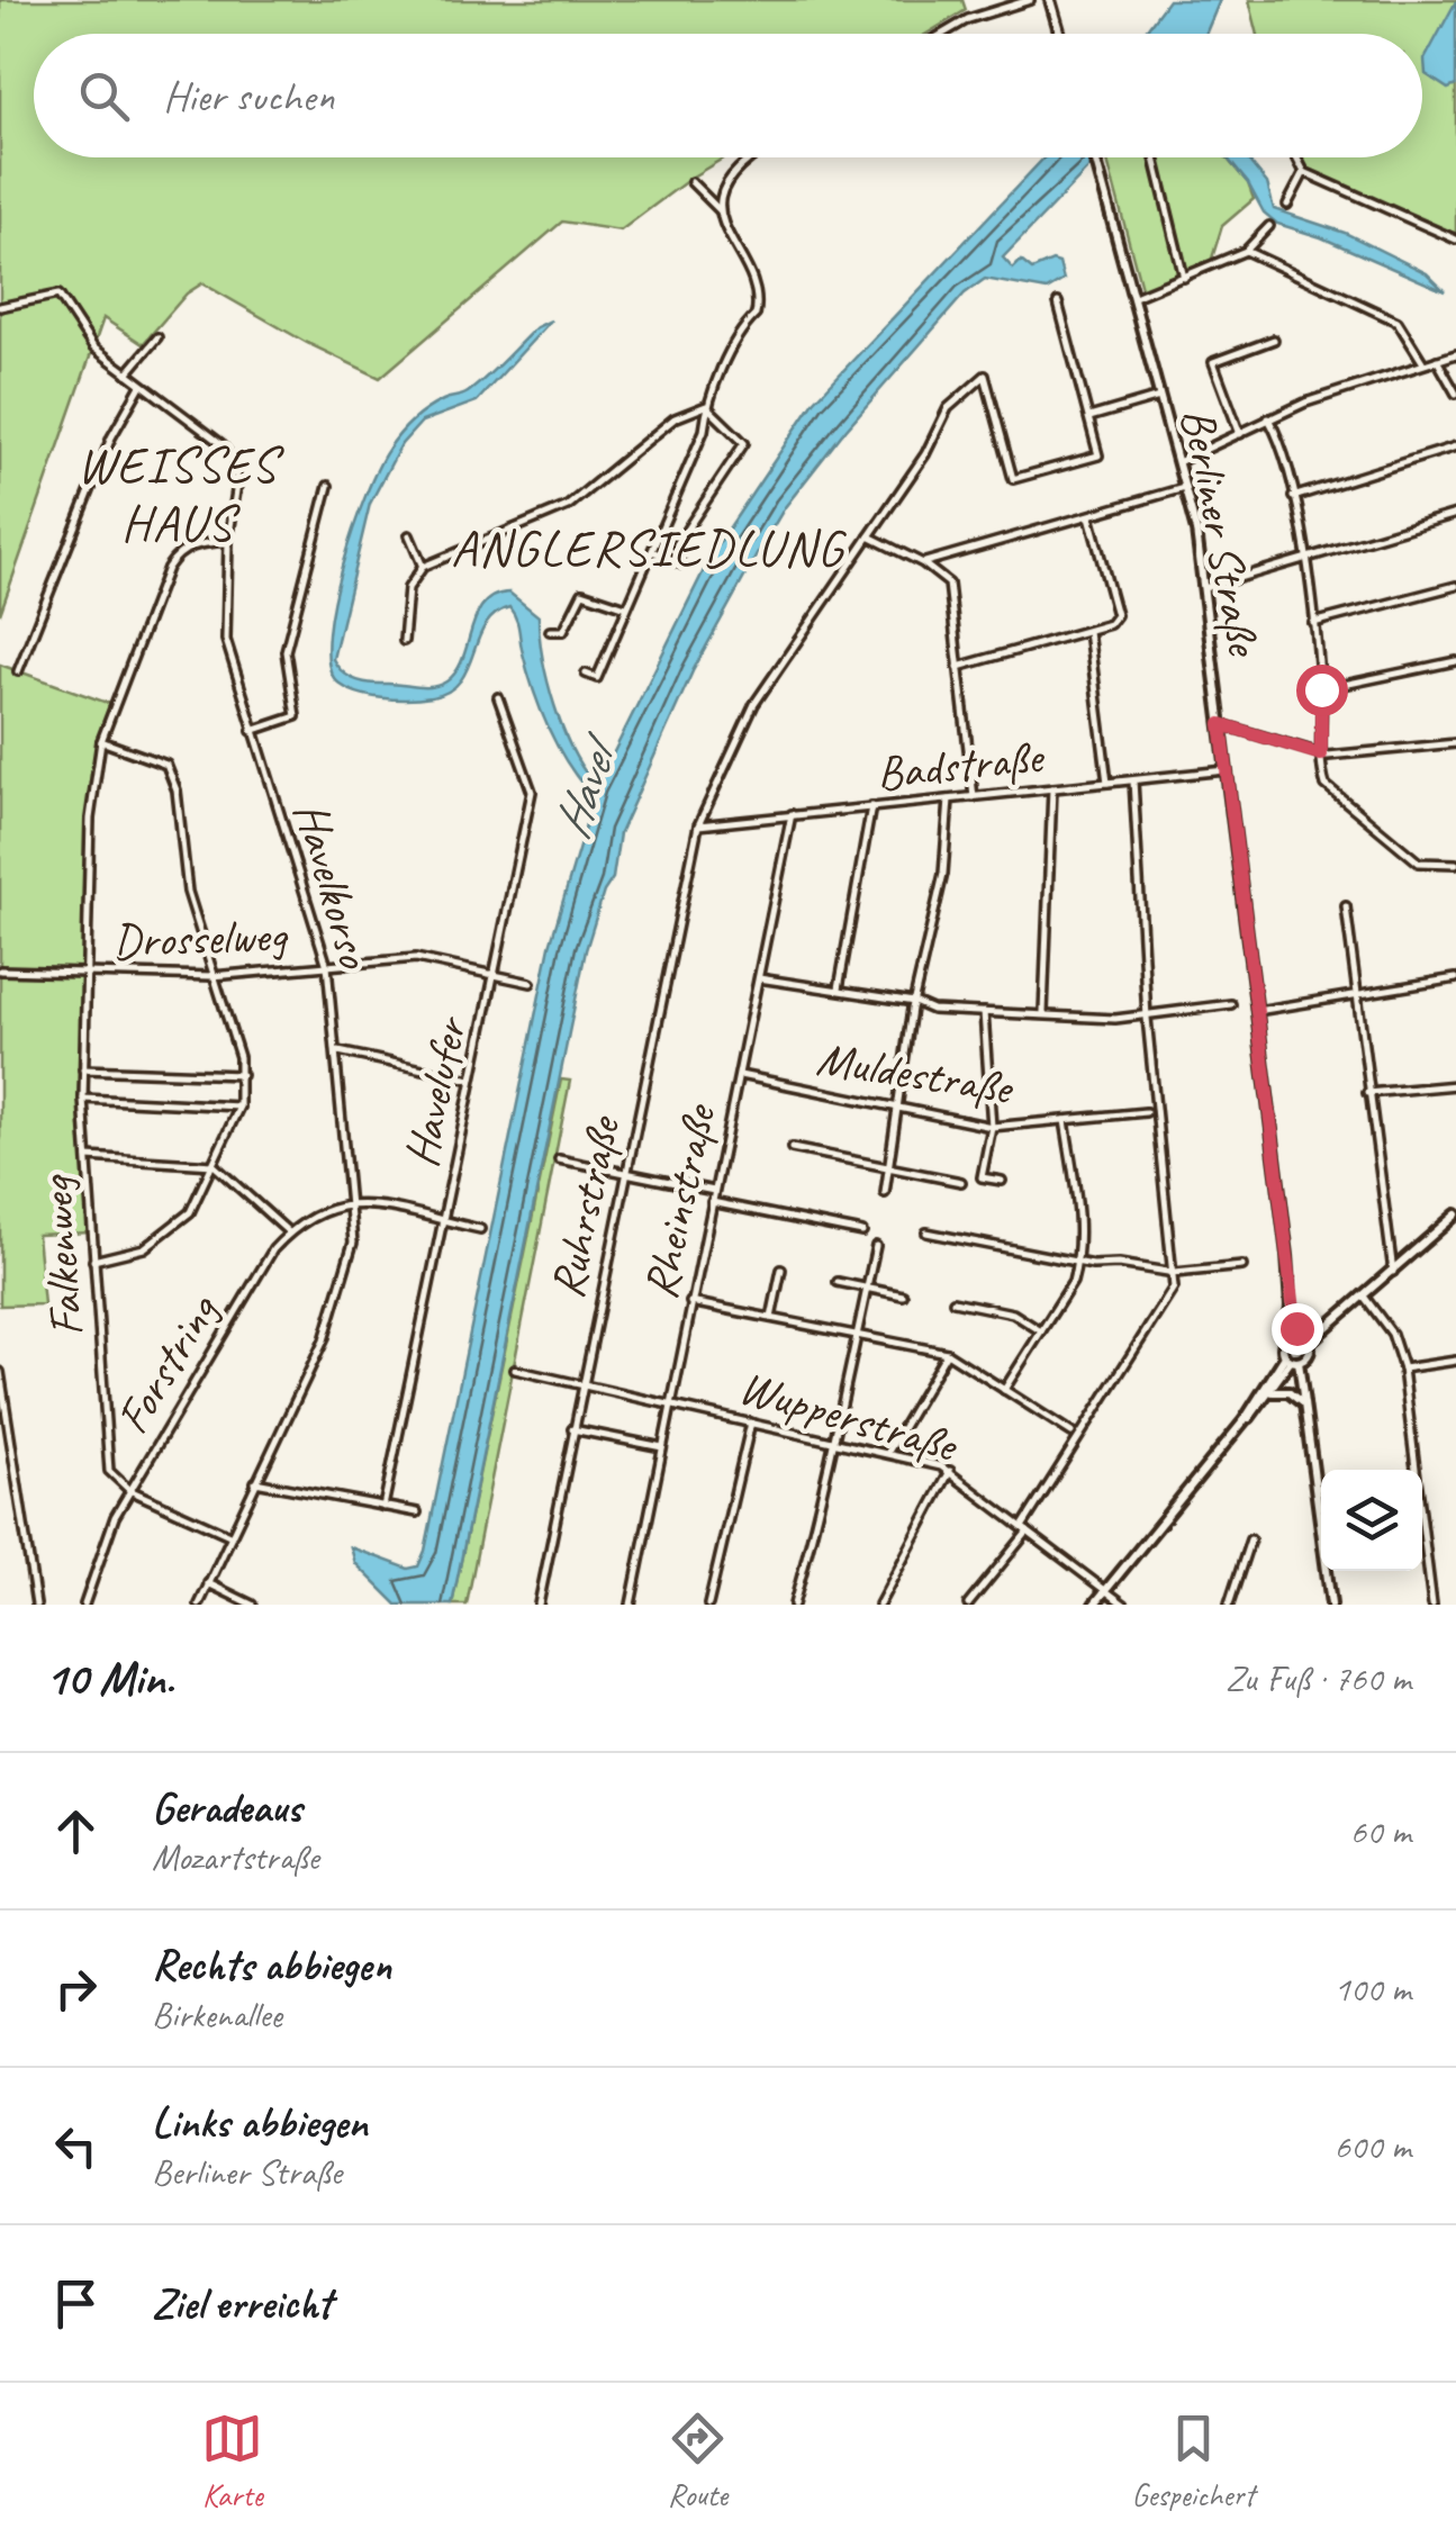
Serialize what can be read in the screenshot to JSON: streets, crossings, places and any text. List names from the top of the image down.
{
  "streets": {
    "main road": ["Berliner Straße"],
    "street": [
      "Badstraße",
      "Havelkorso",
      "Drosselweg",
      "Muldestraße",
      "Havelufer",
      "Rheinstraße",
      "Ruhrstraße",
      "Falkenweg",
      "Forstring",
      "Wupperstraße"
    ]
  },
  "crossings": [
    ["Berliner Straße", "Badstraße"],
    ["Badstraße", "Rheinstraße"],
    ["Badstraße", "Ruhrstraße"],
    ["Havelkorso", "Drosselweg"],
    ["Havelkorso", "Falkenweg"],
    ["Havelkorso", "Forstring"],
    ["Drosselweg", "Havelufer"],
    ["Drosselweg", "Falkenweg"],
    ["Muldestraße", "Rheinstraße"],
    ["Rheinstraße", "Wupperstraße"],
    ["Ruhrstraße", "Wupperstraße"],
    ["Falkenweg", "Forstring"]
  ],
  "districts": ["WEISSES HAUS", "ANGLERSIEDLUNG"],
  "water": ["Havel"],
  "page": {
    "search": "Hier suchen",
    "heading": ["10 Min.", "Zu Fuß · 760 m"],
    "list": [
      ["Geradeaus", "Mozartstraße", "60 m"],
      ["Rechts abbiegen", "Birkenallee", "100 m"],
      ["Links abbiegen", "Berliner Straße", "600 m"],
      "Ziel erreicht"
    ],
    "nav": ["Karte", "Route", "Gespeichert"]
  }
}
